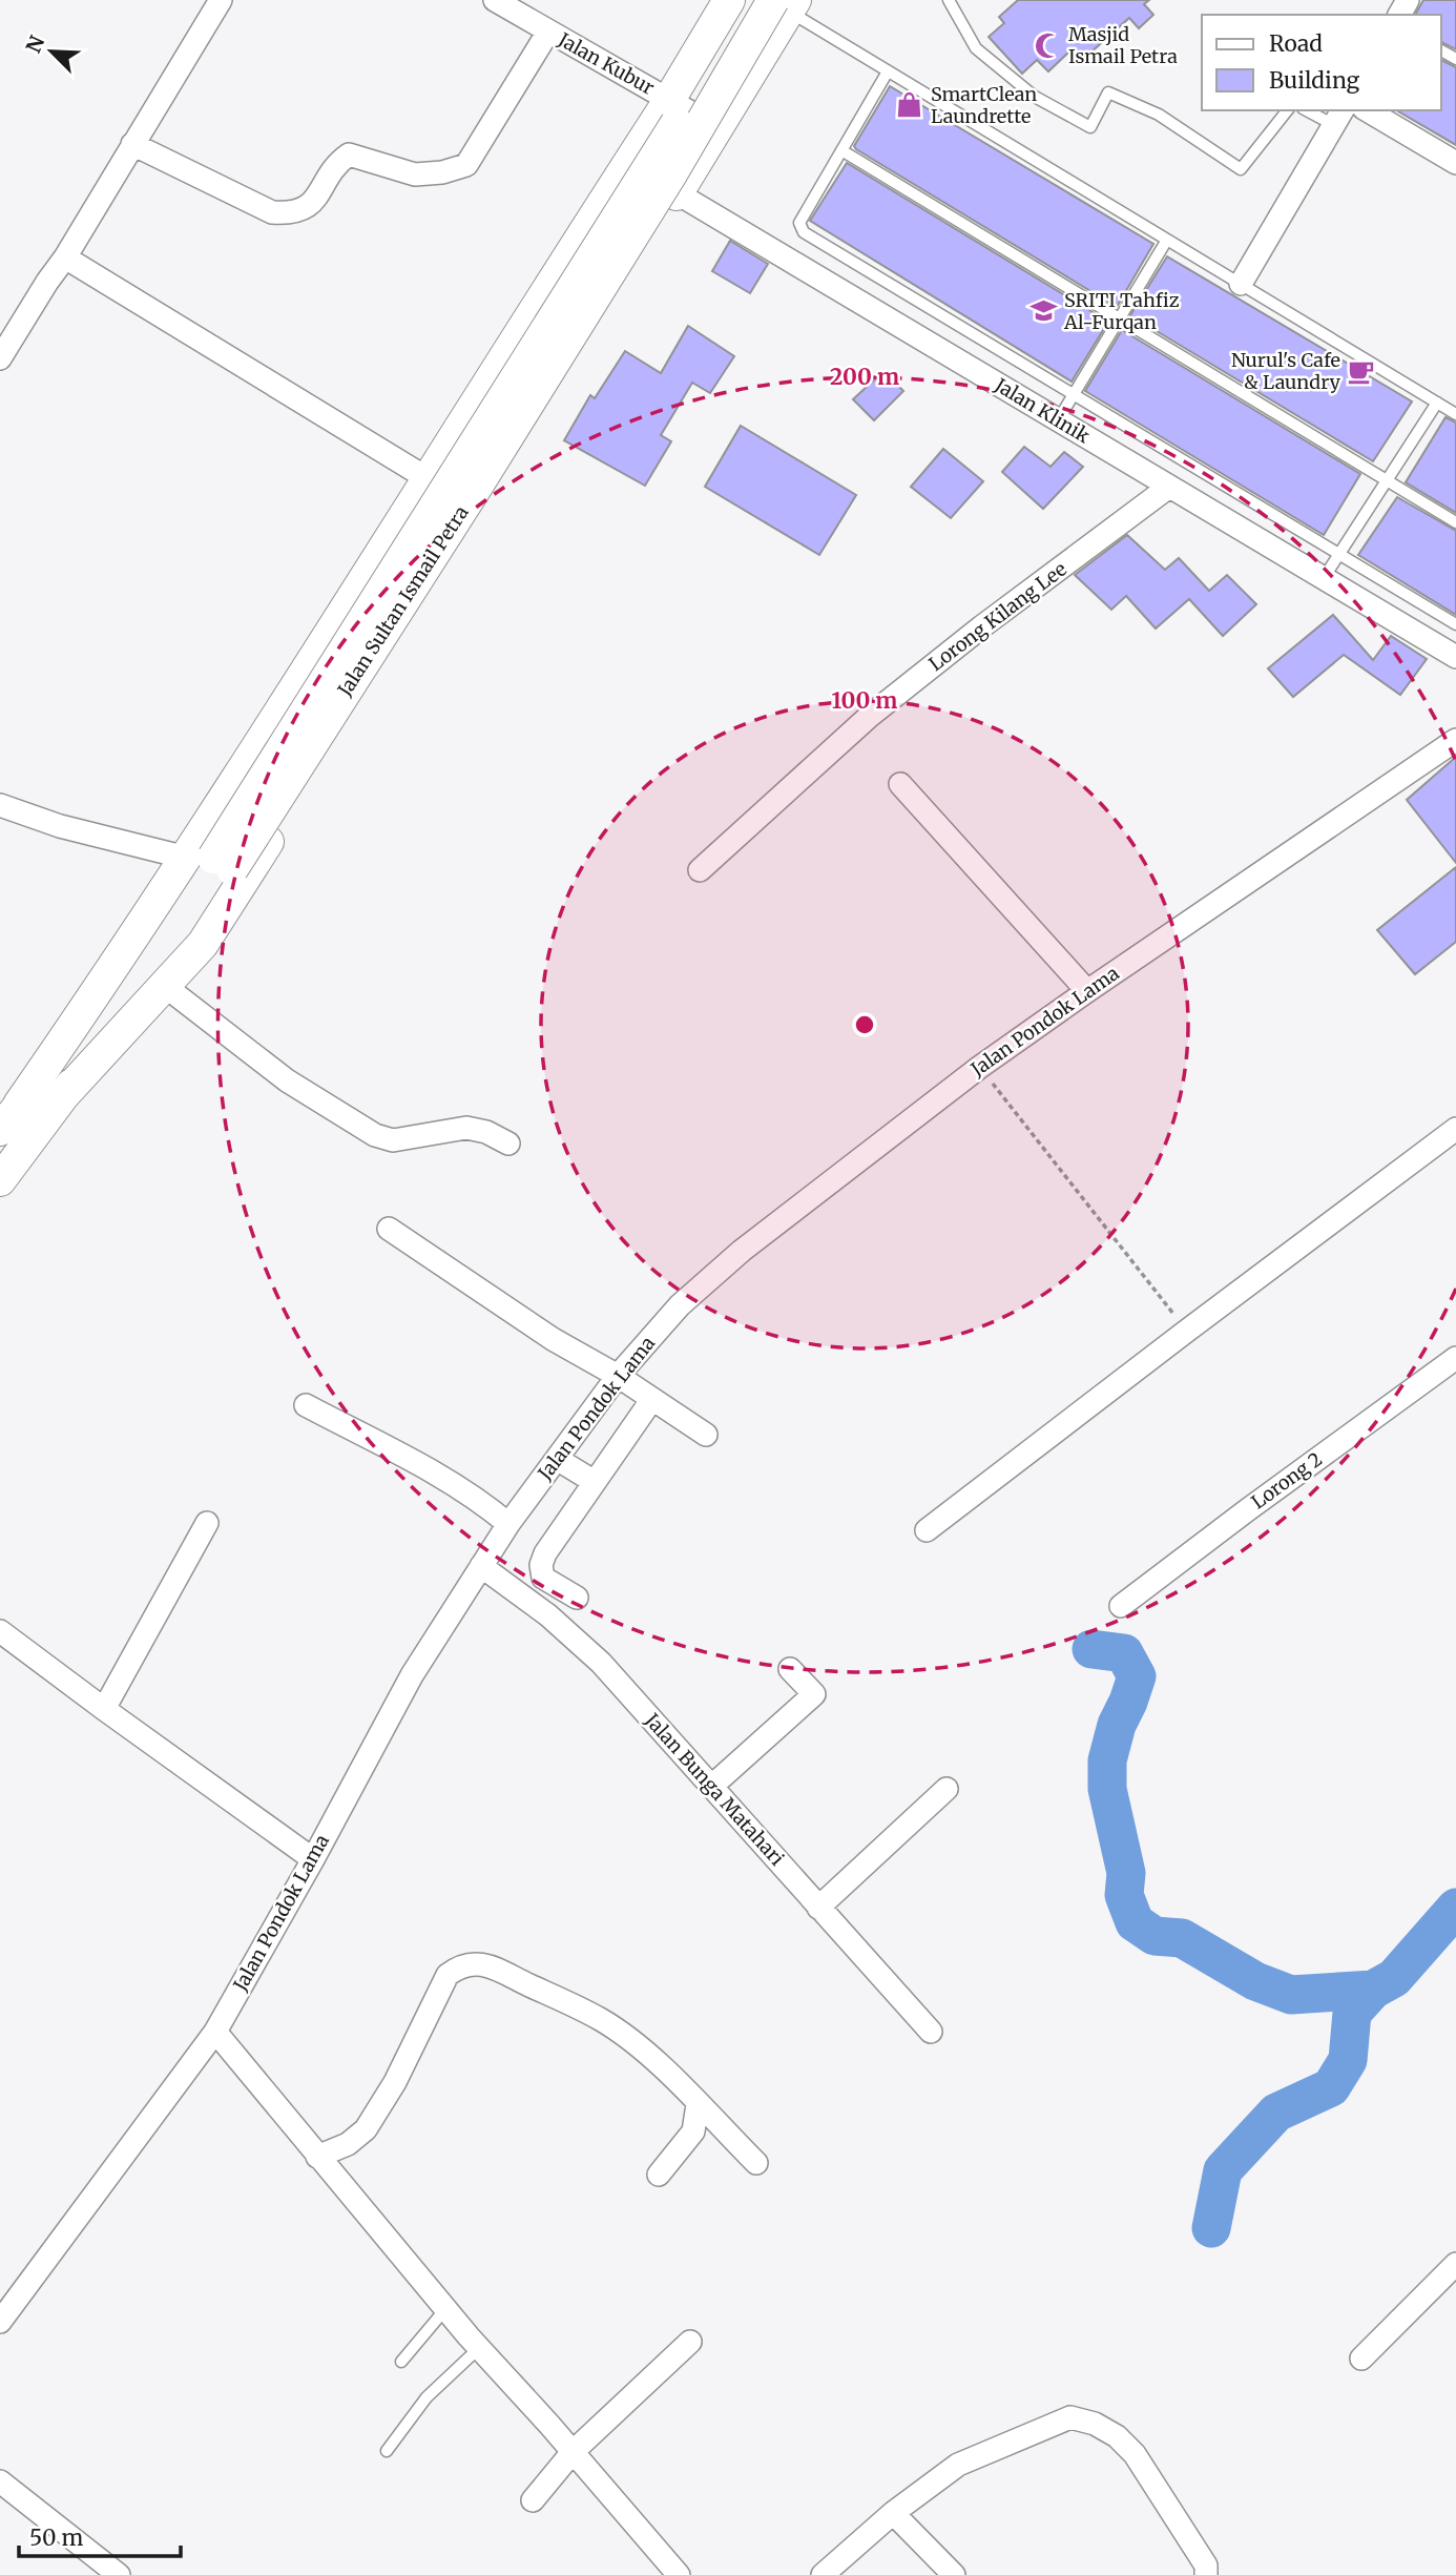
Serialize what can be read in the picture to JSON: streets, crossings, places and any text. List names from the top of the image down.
{
  "streets": {
    "main road": ["Jalan Sultan Ismail Petra"],
    "street": [
      "Jalan Kubur",
      "Jalan Klinik",
      "Lorong Kilang Lee",
      "Jalan Pondok Lama",
      "Lorong 2",
      "Jalan Bunga Matahari"
    ]
  },
  "crossings": [
    ["Jalan Klinik", "Lorong Kilang Lee"],
    ["Jalan Pondok Lama", "Jalan Bunga Matahari"]
  ],
  "places": {
    "mosque": ["Masjid Ismail Petra"],
    "shop": ["SmartClean Laundrette"],
    "school or university": ["SRITI Tahfiz Al-Furqan"],
    "cafe": ["Nurul's Cafe & Laundry"]
  },
  "legend": ["Road", "Building"],
  "scale_bar": "50 m",
  "north": "top left",
  "rings": ["200 m", "100 m"]
}
